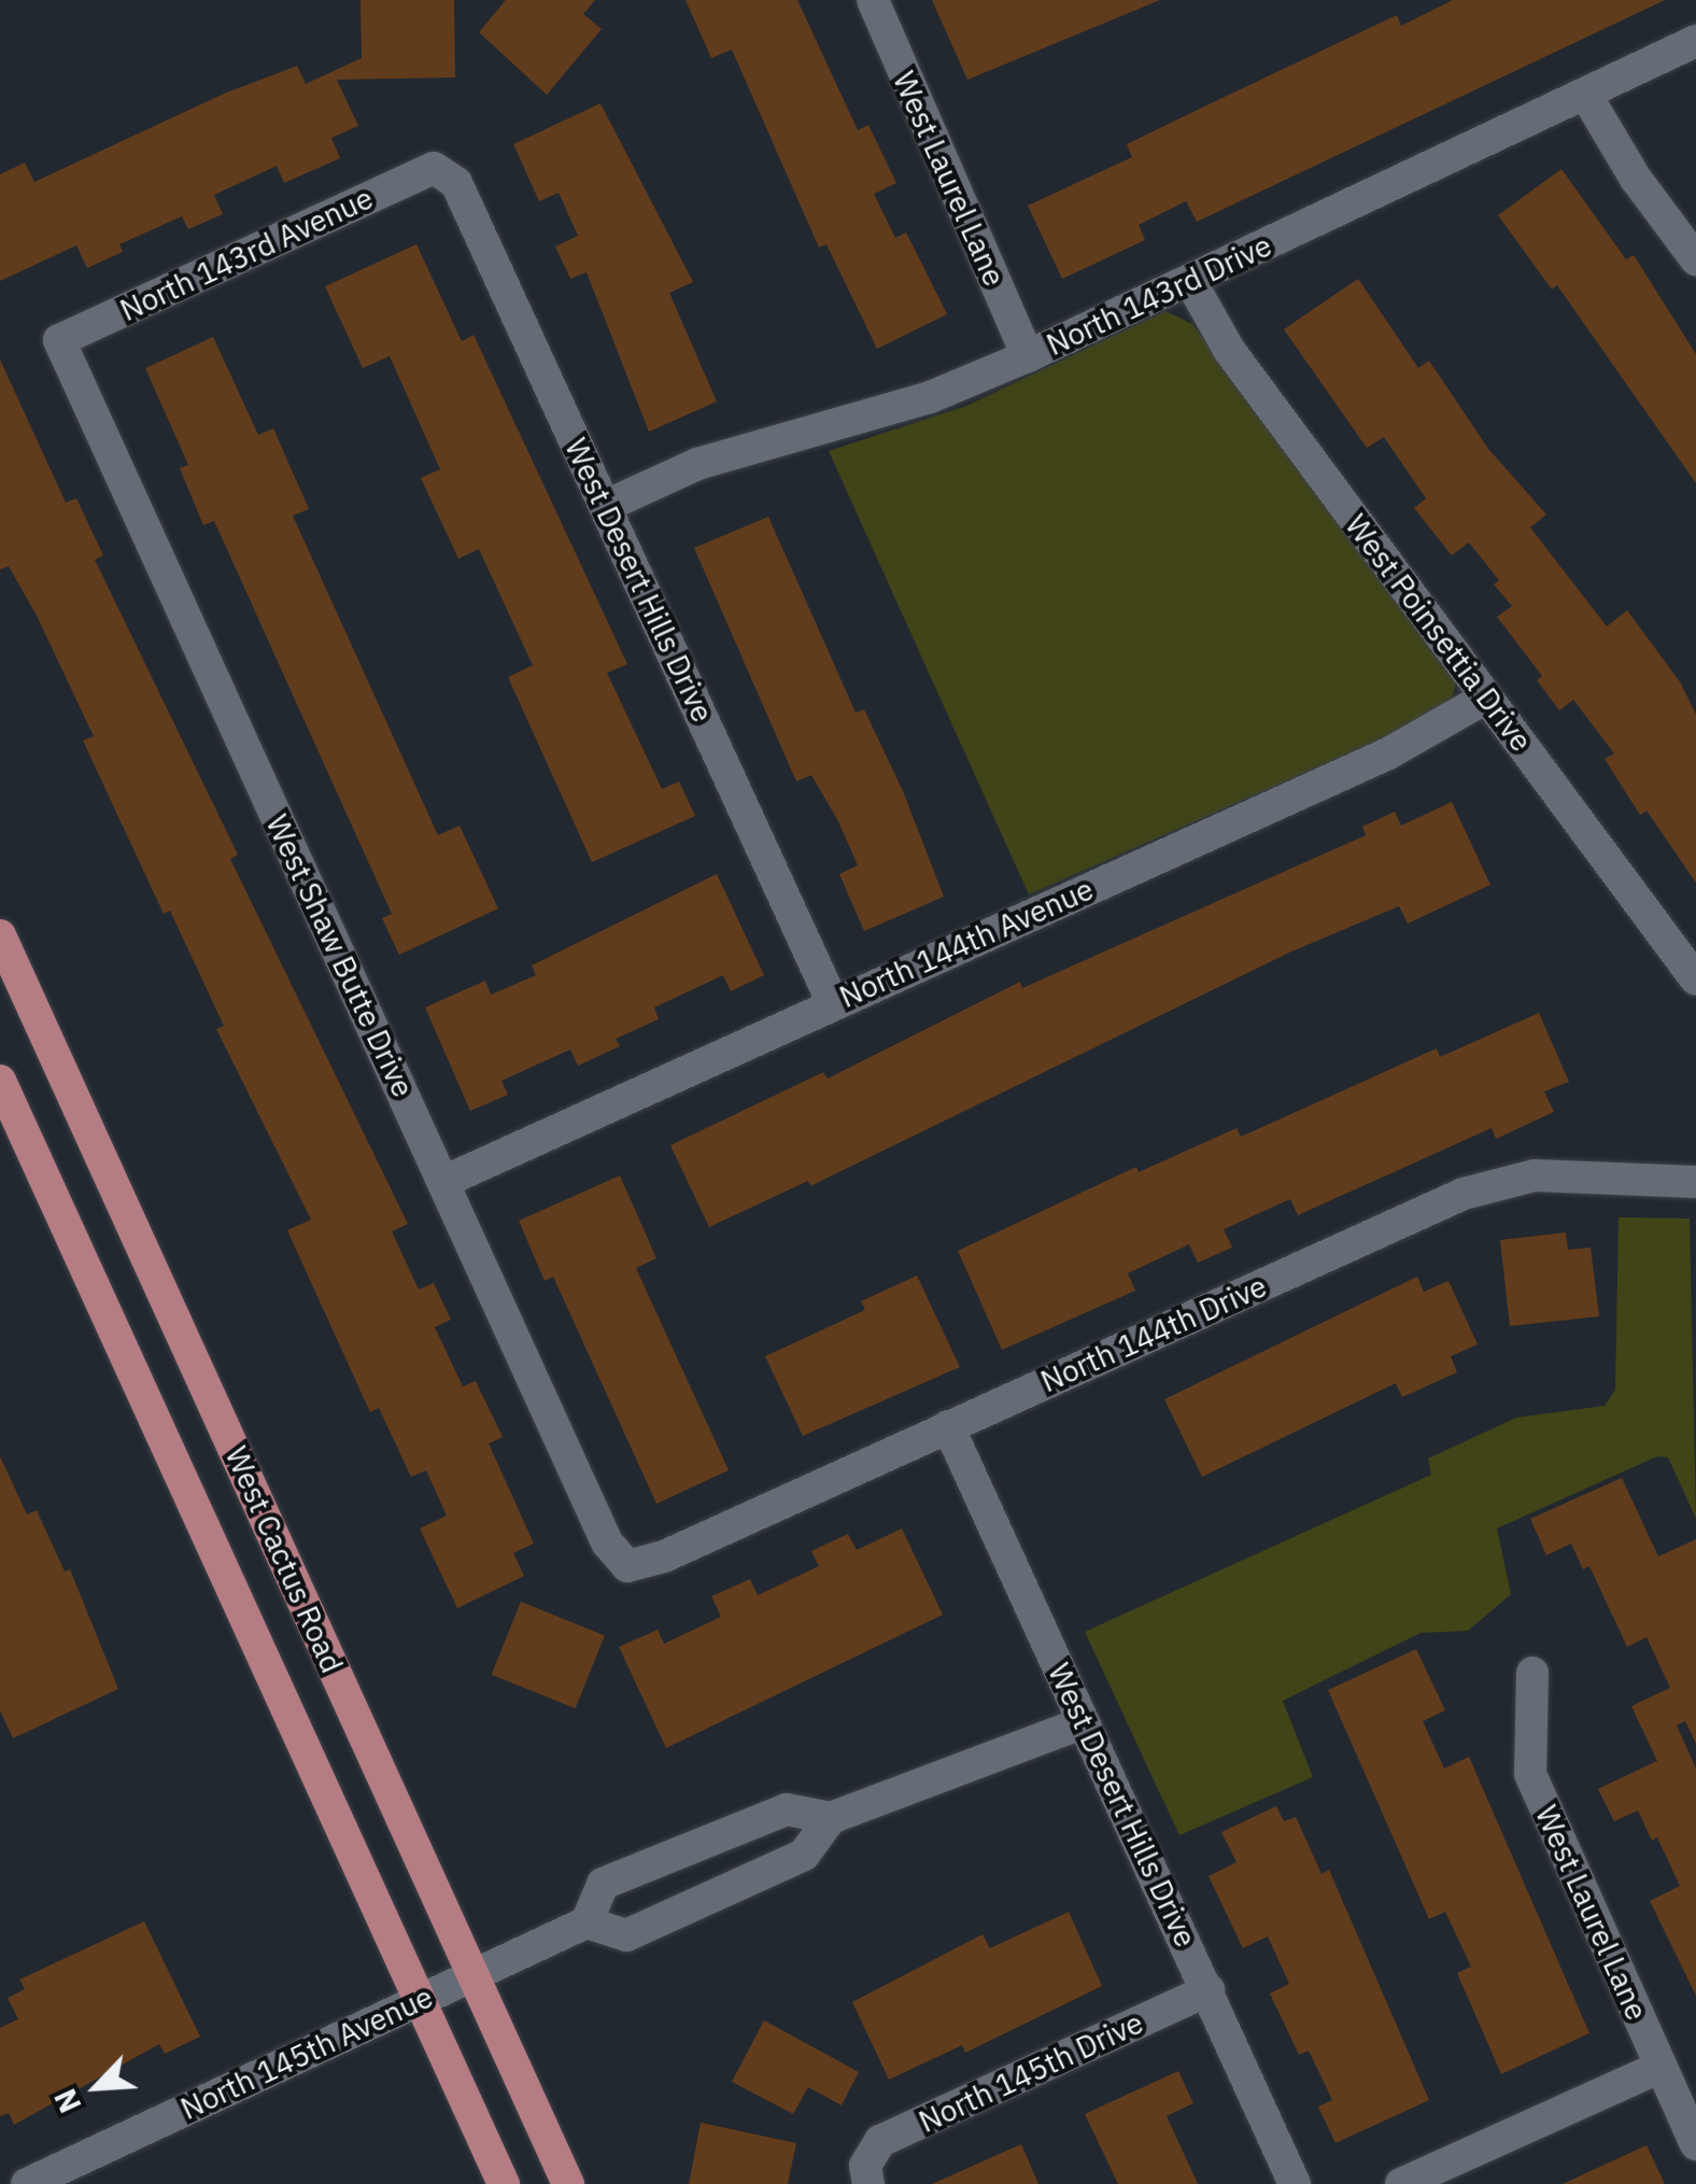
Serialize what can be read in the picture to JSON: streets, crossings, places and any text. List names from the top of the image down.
{
  "streets": {
    "main road": ["West Cactus Road"],
    "street": [
      "West Laurel Lane",
      "North 143rd Avenue",
      "North 143rd Drive",
      "West Desert Hills Drive",
      "West Poinsettia Drive",
      "North 144th Avenue",
      "West Shaw Butte Drive",
      "North 144th Drive",
      "North 145th Avenue",
      "North 145th Drive"
    ]
  },
  "crossings": [
    ["West Laurel Lane", "North 143rd Drive"],
    ["North 143rd Avenue", "West Desert Hills Drive"],
    ["North 143rd Avenue", "West Shaw Butte Drive"],
    ["North 143rd Drive", "West Desert Hills Drive"],
    ["North 143rd Drive", "West Poinsettia Drive"],
    ["West Desert Hills Drive", "North 144th Avenue"],
    ["West Desert Hills Drive", "North 144th Drive"],
    ["West Desert Hills Drive", "North 145th Drive"],
    ["West Poinsettia Drive", "North 144th Avenue"],
    ["North 144th Avenue", "West Shaw Butte Drive"],
    ["West Shaw Butte Drive", "North 144th Drive"],
    ["West Cactus Road", "North 145th Avenue"]
  ],
  "north": "bottom left"
}
